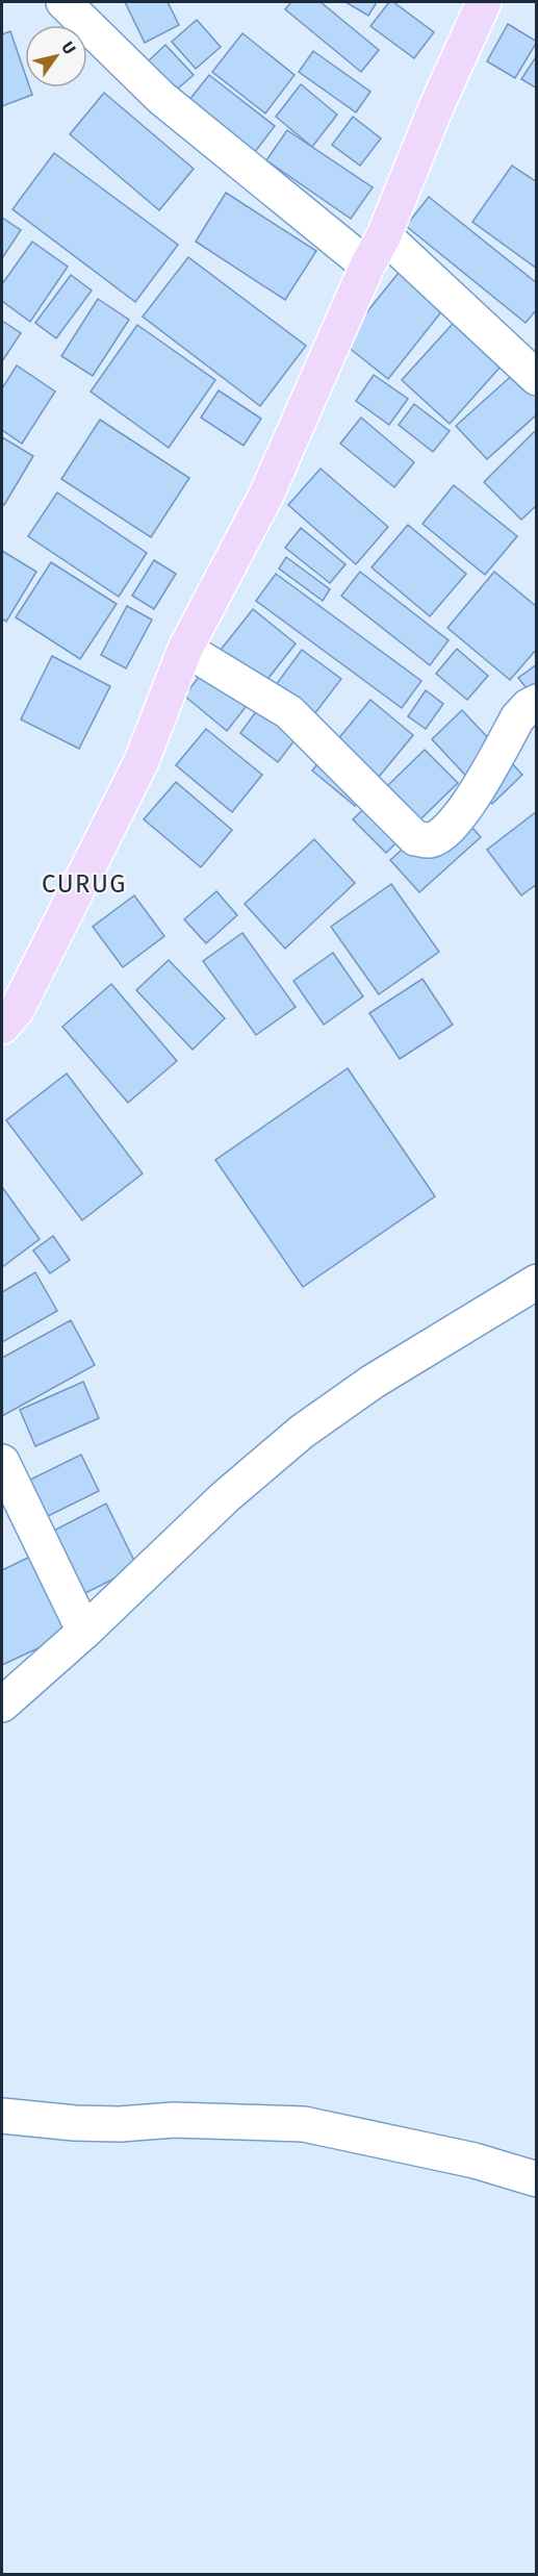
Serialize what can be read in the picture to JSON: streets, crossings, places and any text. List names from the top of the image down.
{
  "districts": ["CURUG"],
  "north": "top right"
}
